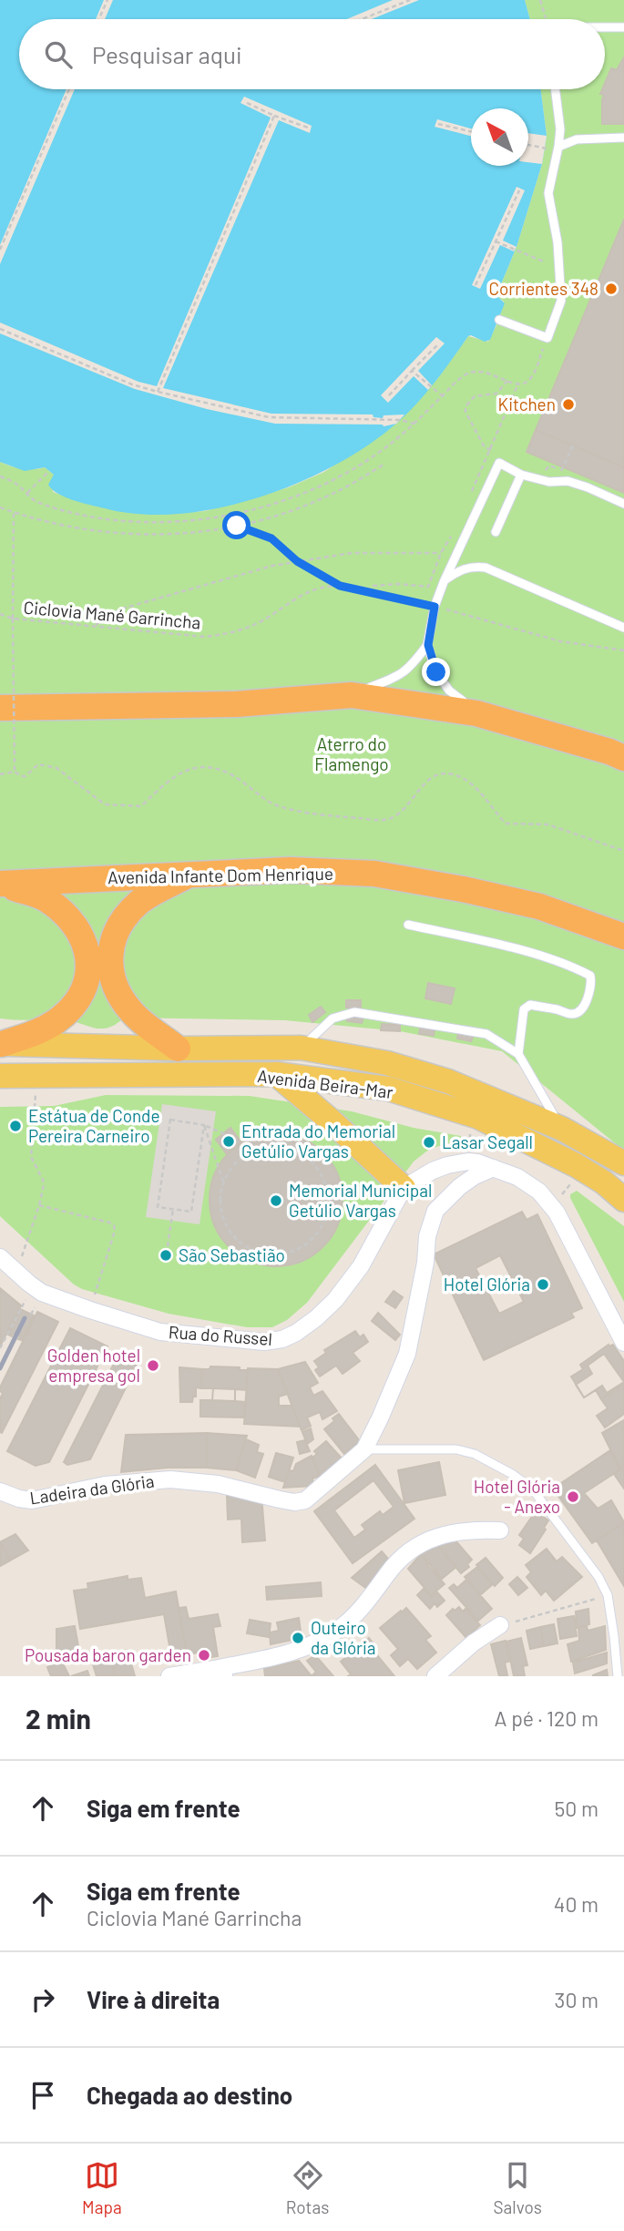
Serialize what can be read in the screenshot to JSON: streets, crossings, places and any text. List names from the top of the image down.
{
  "streets": {
    "highway": ["Avenida Infante Dom Henrique"],
    "main road": ["Avenida Beira-Mar"],
    "street": ["Rua do Russel", "Ladeira da Glória"],
    "path": ["Ciclovia Mané Garrincha"]
  },
  "parks": ["Aterro do Flamengo"],
  "places": [
    "Corrientes 348",
    "Kitchen",
    "Estátua de Conde Pereira Carneiro",
    "Entrada do Memorial Getúlio Vargas",
    "Lasar Segall",
    "Memorial Municipal Getúlio Vargas",
    "São Sebastião",
    "Hotel Glória",
    "Golden hotel empresa gol",
    "Hotel Glória - Anexo",
    "Outeiro da Glória",
    "Pousada baron garden"
  ],
  "north": "top left",
  "page": {
    "search": "Pesquisar aqui",
    "heading": ["2 min", "A pé · 120 m"],
    "list": [
      ["Siga em frente", "50 m"],
      ["Siga em frente", "Ciclovia Mané Garrincha", "40 m"],
      ["Vire à direita", "30 m"],
      "Chegada ao destino"
    ],
    "nav": ["Mapa", "Rotas", "Salvos"]
  }
}
